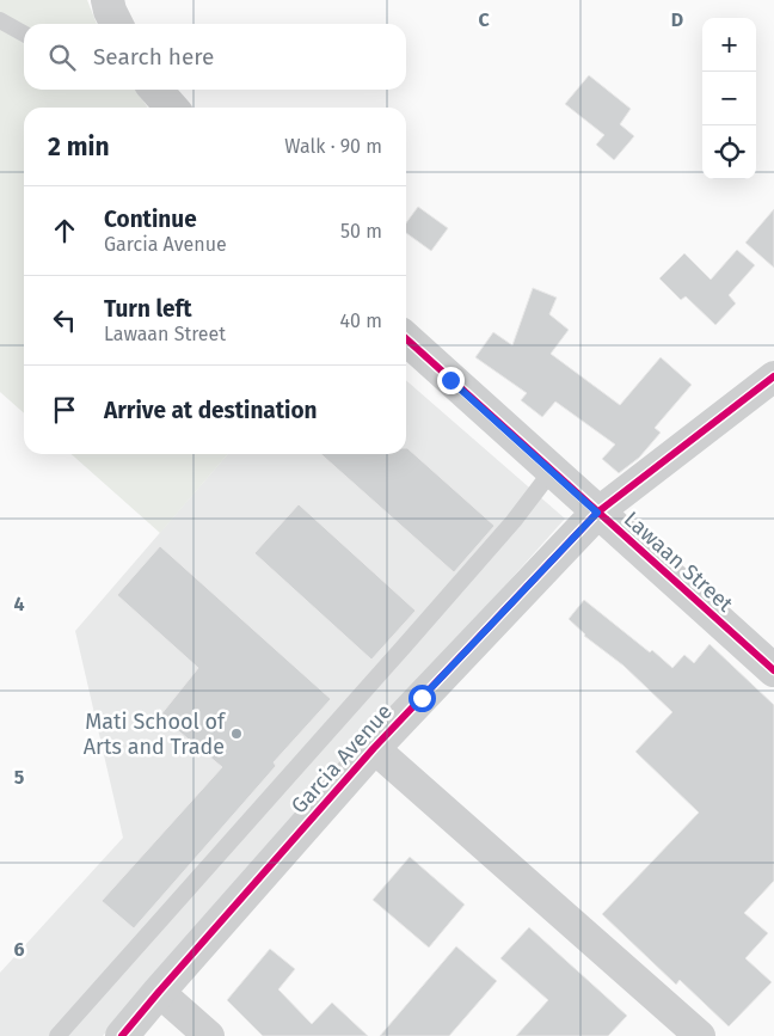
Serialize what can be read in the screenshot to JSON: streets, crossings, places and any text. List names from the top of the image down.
{
  "streets": {
    "street": ["Lawaan Street", "Garcia Avenue"]
  },
  "crossings": [
    ["Lawaan Street", "Garcia Avenue"]
  ],
  "places": ["Mati School of Arts and Trade"],
  "page": {
    "map_buttons": ["+", "−"],
    "search": "Search here",
    "heading": ["2 min", "Walk · 90 m"],
    "list": [
      ["Continue", "Garcia Avenue", "50 m"],
      ["Turn left", "Lawaan Street", "40 m"],
      "Arrive at destination"
    ]
  },
  "grid": {
    "columns": ["C", "D"],
    "rows": ["4", "5", "6"]
  }
}
